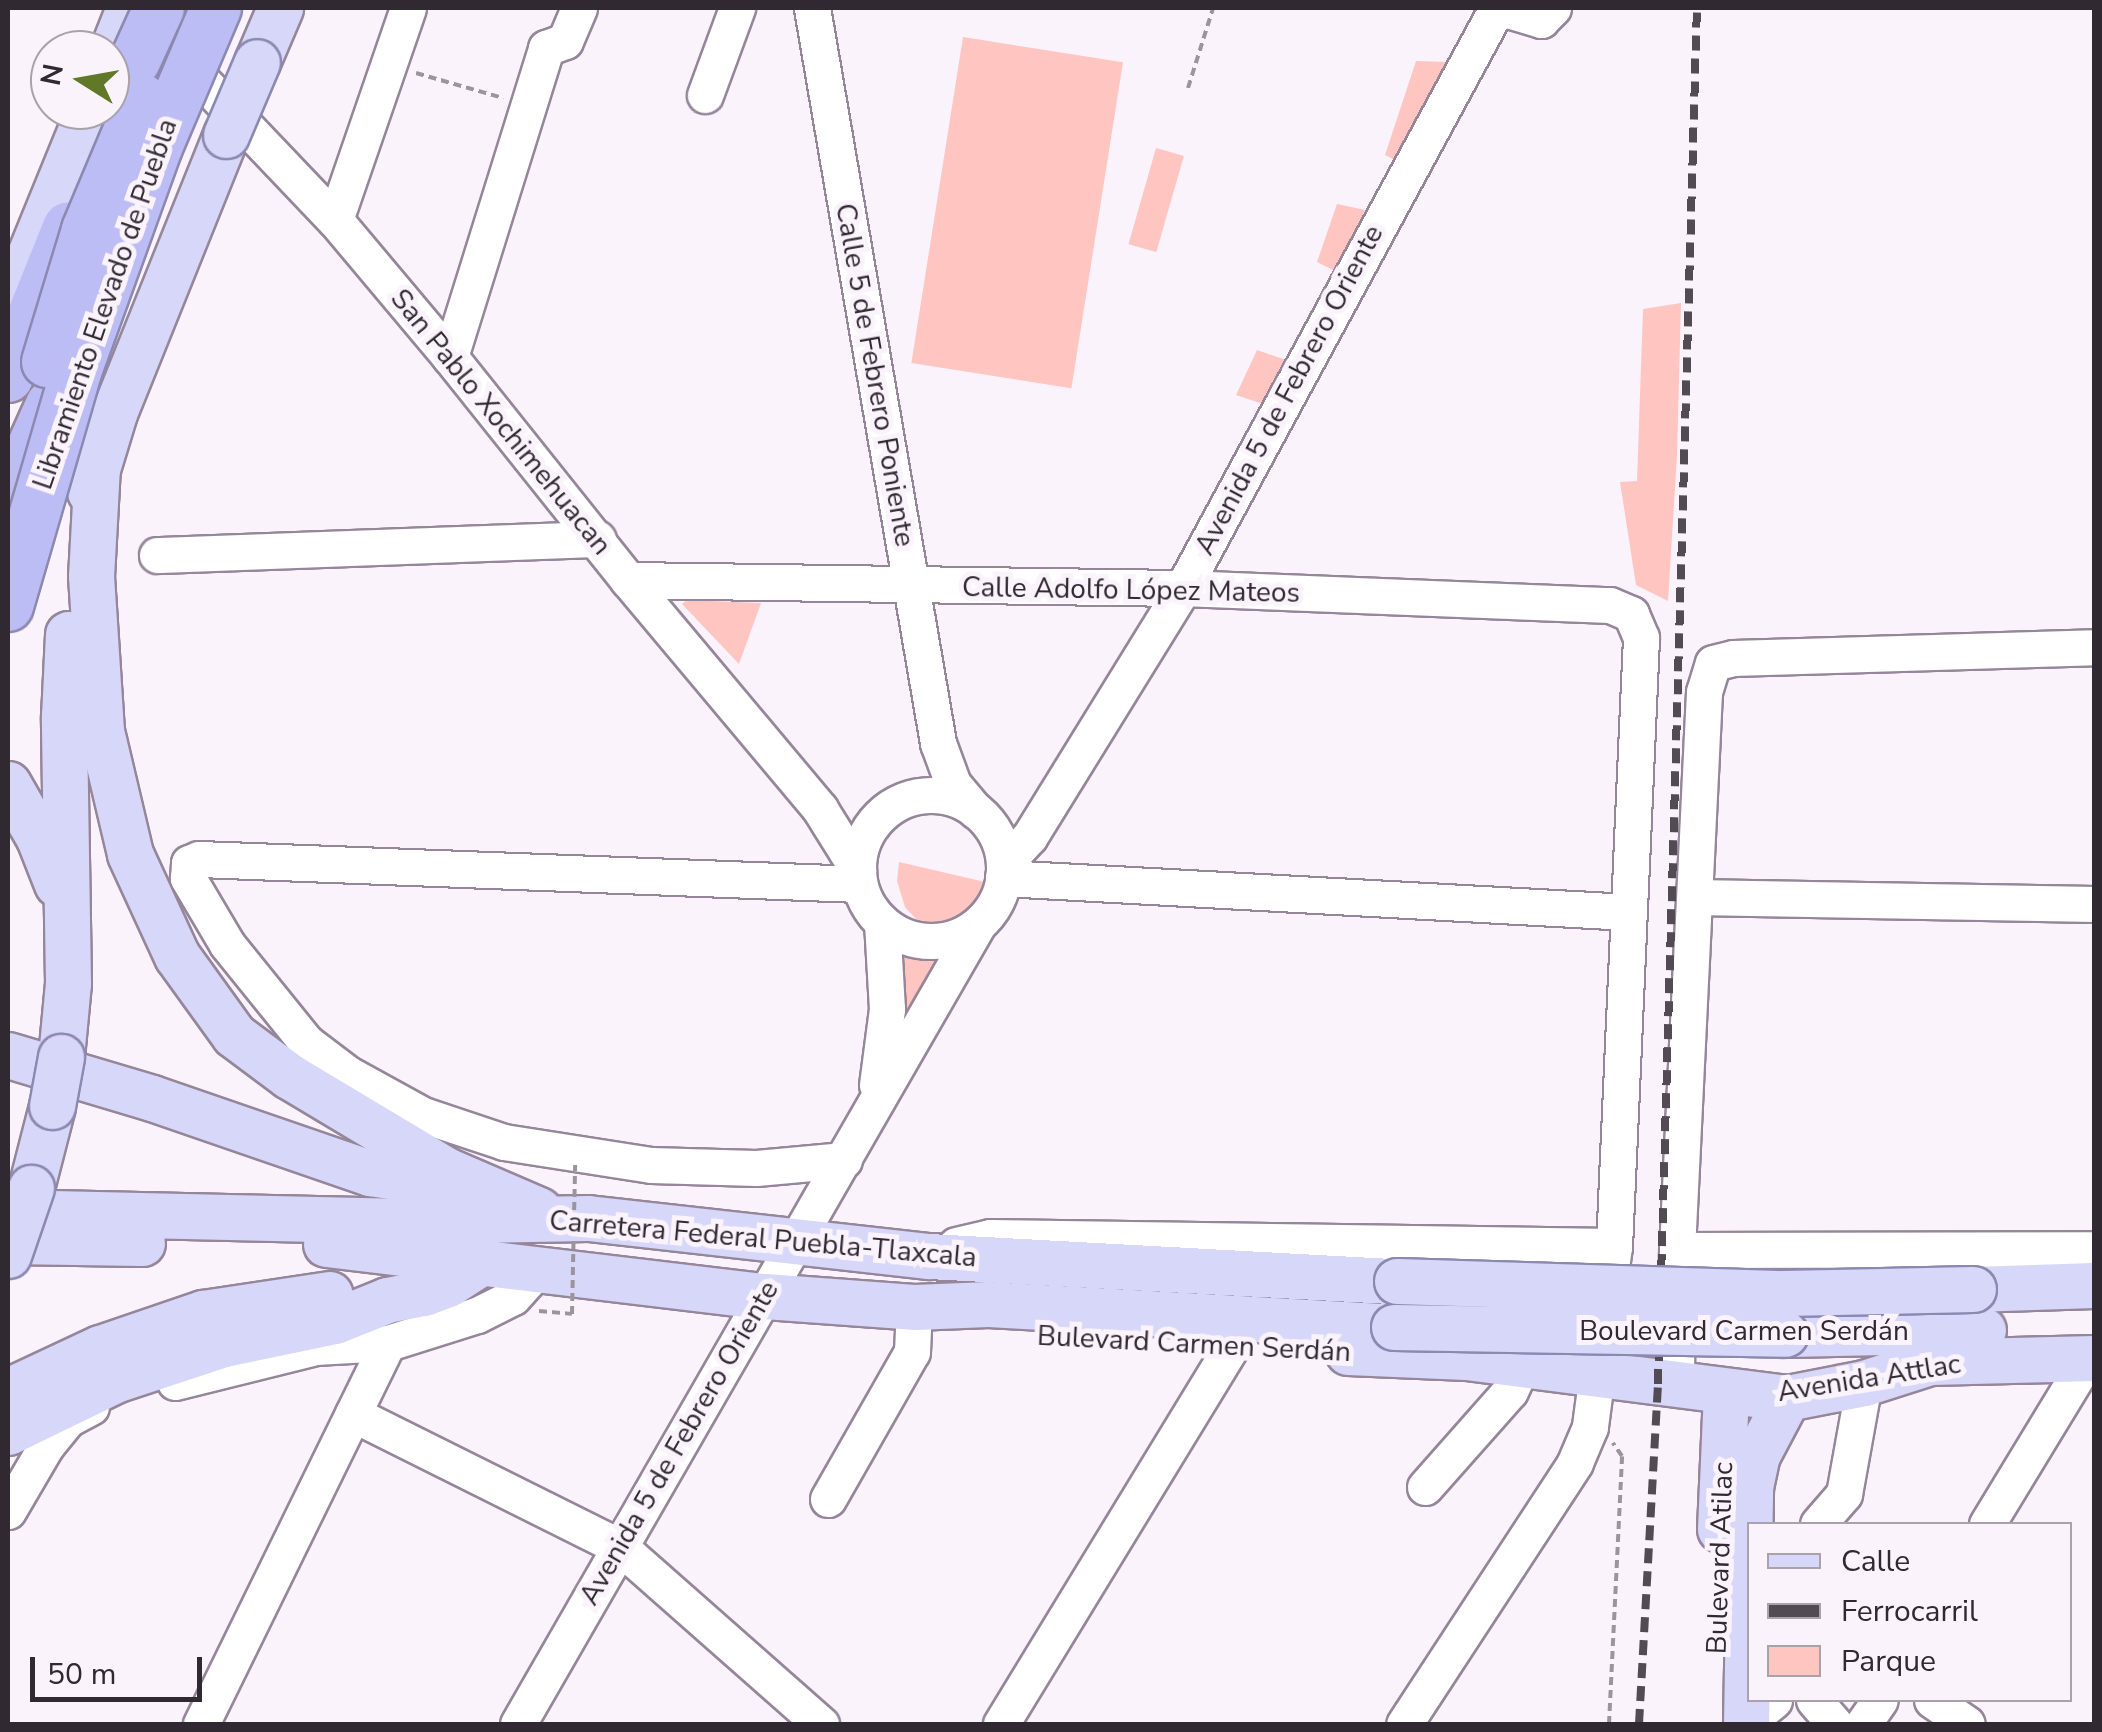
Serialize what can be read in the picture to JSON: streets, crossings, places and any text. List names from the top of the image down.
{
  "streets": {
    "highway": ["Libramiento Elevado de Puebla"],
    "main road": [
      "Carretera Federal Puebla-Tlaxcala",
      "Boulevard Carmen Serdán",
      "Bulevard Carmen Serdán",
      "Avenida Attlac",
      "Bulevard Atilac"
    ],
    "street": [
      "Calle 5 de Febrero Poniente",
      "Avenida 5 de Febrero Oriente",
      "San Pablo Xochimehuacan",
      "Calle Adolfo López Mateos"
    ]
  },
  "crossings": [
    ["Libramiento Elevado de Puebla", "San Pablo Xochimehuacan"],
    ["Calle 5 de Febrero Poniente", "Avenida 5 de Febrero Oriente"],
    ["Calle 5 de Febrero Poniente", "San Pablo Xochimehuacan"],
    ["Calle 5 de Febrero Poniente", "Calle Adolfo López Mateos"],
    ["Avenida 5 de Febrero Oriente", "San Pablo Xochimehuacan"],
    ["Avenida 5 de Febrero Oriente", "Calle Adolfo López Mateos"],
    ["Avenida 5 de Febrero Oriente", "Carretera Federal Puebla-Tlaxcala"],
    ["San Pablo Xochimehuacan", "Calle Adolfo López Mateos"],
    ["Carretera Federal Puebla-Tlaxcala", "Boulevard Carmen Serdán"],
    ["Carretera Federal Puebla-Tlaxcala", "Bulevard Carmen Serdán"],
    ["Boulevard Carmen Serdán", "Avenida Attlac"],
    ["Bulevard Carmen Serdán", "Avenida Attlac"],
    ["Avenida Attlac", "Bulevard Atilac"]
  ],
  "legend": ["Calle", "Ferrocarril", "Parque"],
  "scale_bar": "50 m",
  "north": "left"
}
